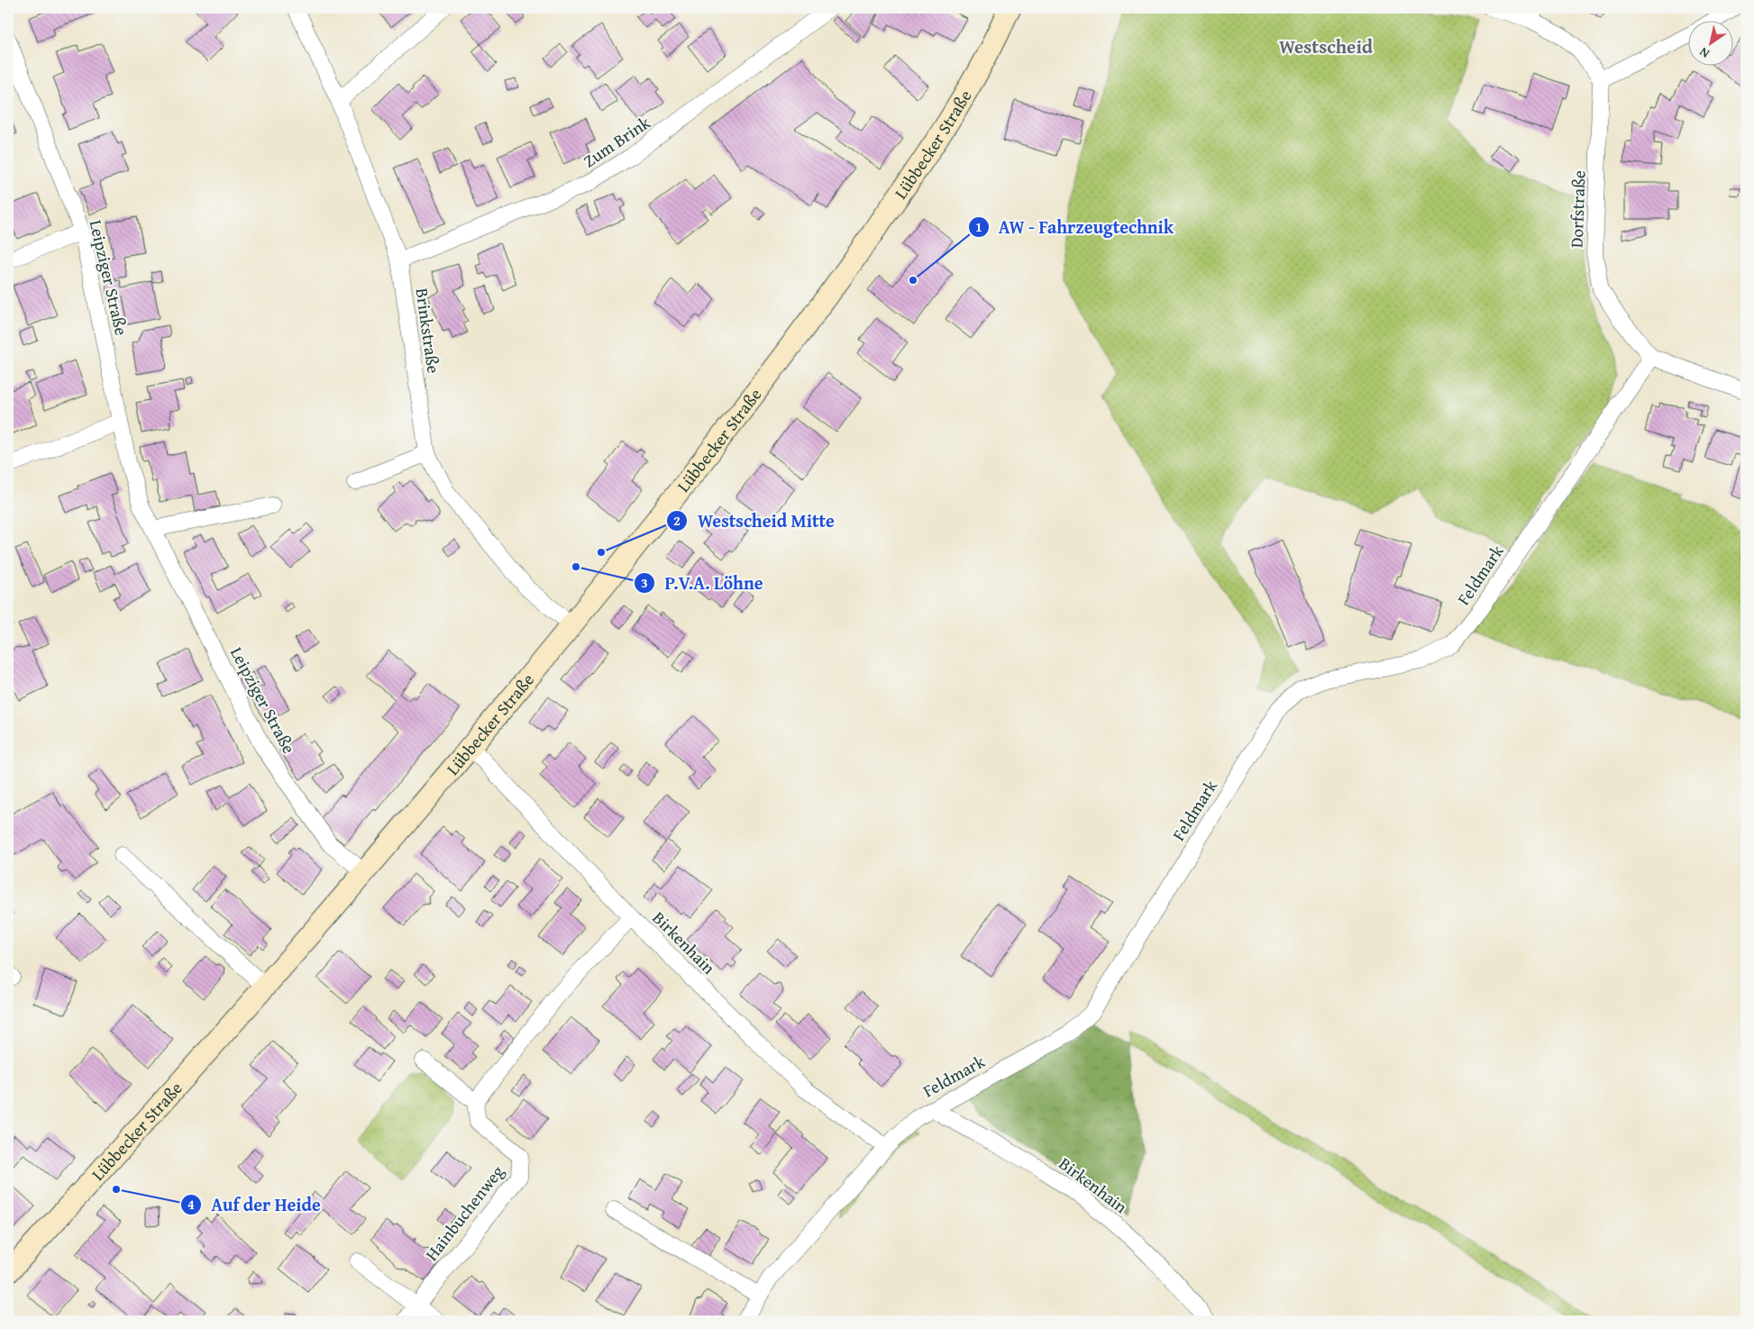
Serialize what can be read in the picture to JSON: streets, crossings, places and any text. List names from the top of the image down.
{
  "streets": {
    "main road": ["Lübbecker Straße"],
    "street": [
      "Zum Brink",
      "Dorfstraße",
      "Leipziger Straße",
      "Brinkstraße",
      "Feldmark",
      "Birkenhain",
      "Hainbuchenweg"
    ]
  },
  "crossings": [
    ["Zum Brink", "Brinkstraße"],
    ["Lübbecker Straße", "Leipziger Straße"],
    ["Lübbecker Straße", "Brinkstraße"],
    ["Lübbecker Straße", "Birkenhain"],
    ["Dorfstraße", "Feldmark"],
    ["Feldmark", "Birkenhain"]
  ],
  "districts": ["Westscheid"],
  "places": [
    "AW - Fahrzeugtechnik",
    "Westscheid Mitte",
    "P.V.A. Löhne",
    "Auf der Heide"
  ],
  "north": "bottom left"
}
